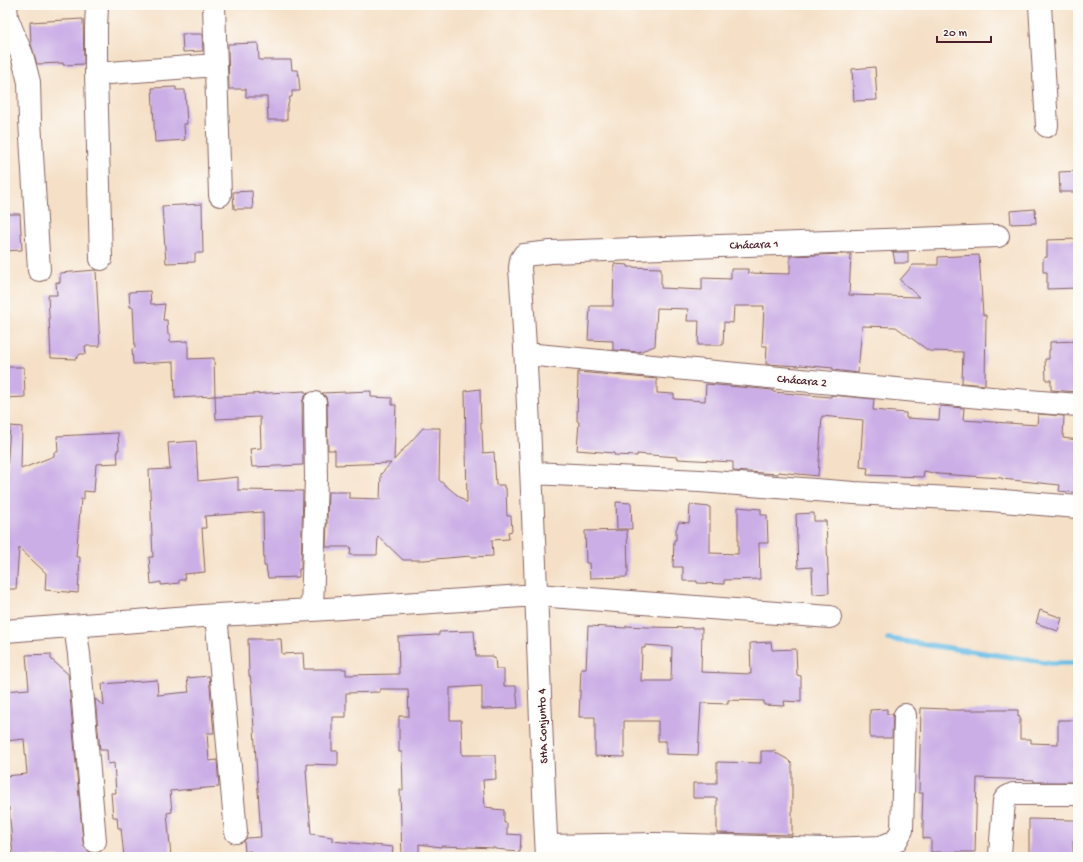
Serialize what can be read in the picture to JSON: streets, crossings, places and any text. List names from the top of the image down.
{
  "streets": {
    "street": ["Chácara 1", "Chácara 2", "SHA Conjunto 4"]
  },
  "crossings": [
    ["Chácara 1", "SHA Conjunto 4"],
    ["Chácara 2", "SHA Conjunto 4"]
  ],
  "scale_bar": "20 m"
}
